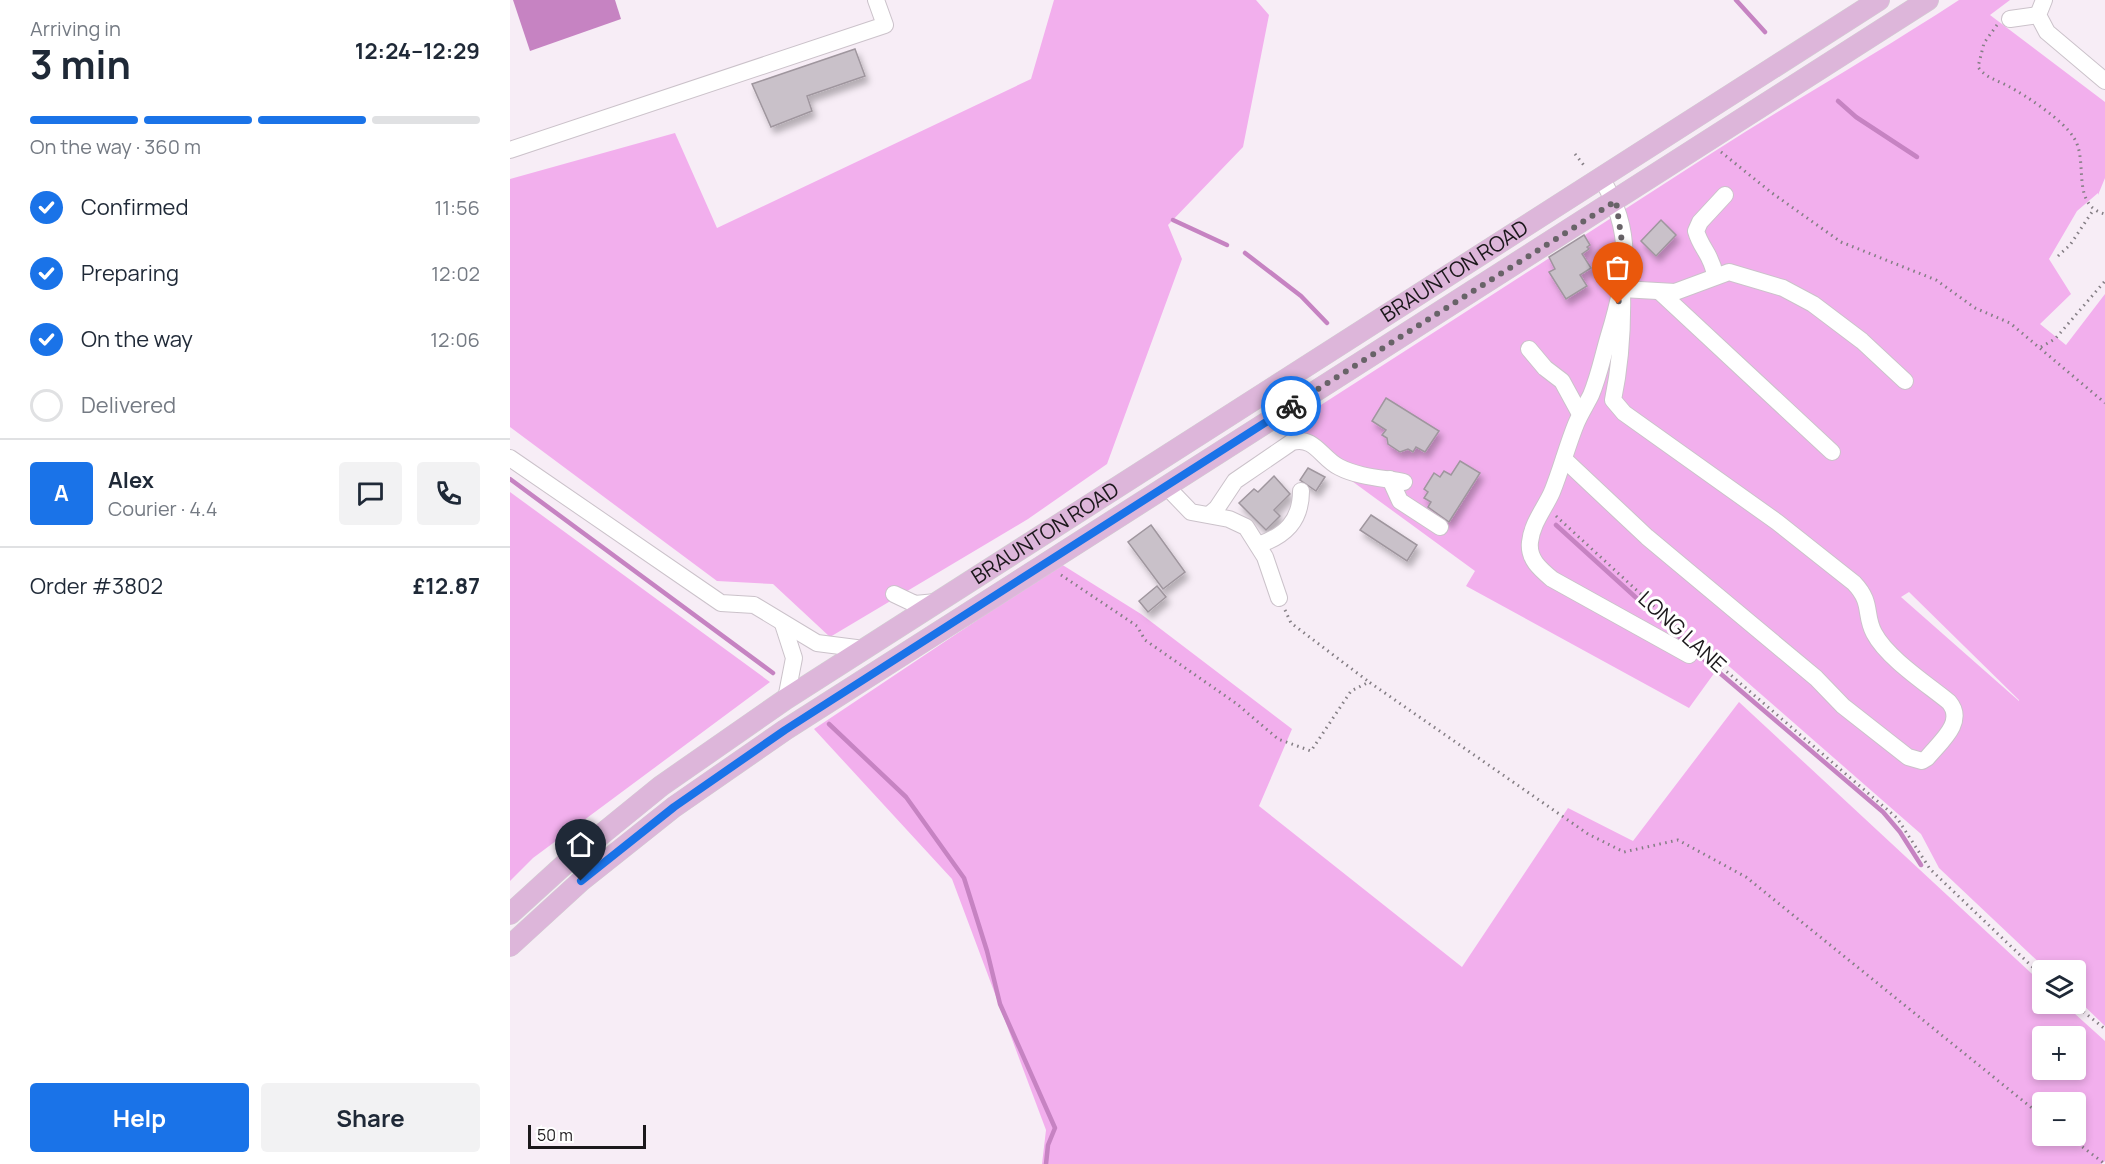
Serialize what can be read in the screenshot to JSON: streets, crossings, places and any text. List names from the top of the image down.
{
  "streets": {
    "main road": ["BRAUNTON ROAD"],
    "path": ["LONG LANE"]
  },
  "scale_bar": "50 m",
  "page": {
    "heading": ["3 min", "Arriving in", "12:24–12:29"],
    "panel": [
      "Alex",
      "Courier · 4.4",
      "Order #3802",
      "£12.87"
    ],
    "bar": "On the way · 360 m",
    "list": [
      ["Confirmed", "11:56"],
      ["Preparing", "12:02"],
      ["On the way", "12:06"],
      "Delivered"
    ],
    "round": "A",
    "map_buttons": ["+", "−"],
    "buttons": ["Help", "Share"],
    "scale": "50 m"
  }
}
